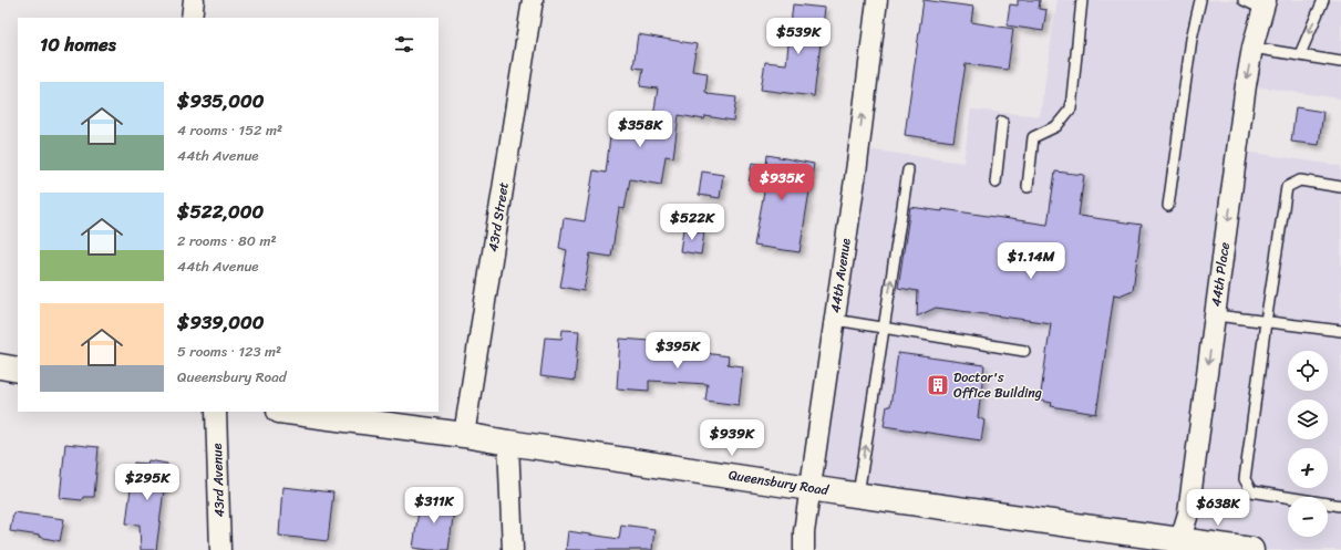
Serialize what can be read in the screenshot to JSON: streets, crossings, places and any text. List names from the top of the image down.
{
  "streets": {
    "street": [
      "43rd Street",
      "44th Place",
      "44th Avenue",
      "43rd Avenue",
      "Queensbury Road"
    ]
  },
  "crossings": [
    ["43rd Street", "Queensbury Road"],
    ["44th Place", "Queensbury Road"],
    ["44th Avenue", "Queensbury Road"]
  ],
  "one_way": ["44th Place", "44th Avenue"],
  "places": {
    "building": ["Doctor's Office Building"]
  },
  "page": {
    "price": [
      "$539K",
      "$358K",
      "$935K",
      "$522K",
      "$1.14M",
      "$395K",
      "$939K",
      "$295K",
      "$311K",
      "$638K"
    ],
    "heading": "10 homes",
    "list": [
      {
        "name": "$935,000",
        "note": "4 rooms · 152 m² · 44th Avenue"
      },
      {
        "name": "$522,000",
        "note": "2 rooms · 80 m² · 44th Avenue"
      },
      {
        "name": "$939,000",
        "note": "5 rooms · 123 m² · Queensbury Road"
      }
    ],
    "map_buttons": ["+", "−"]
  }
}
